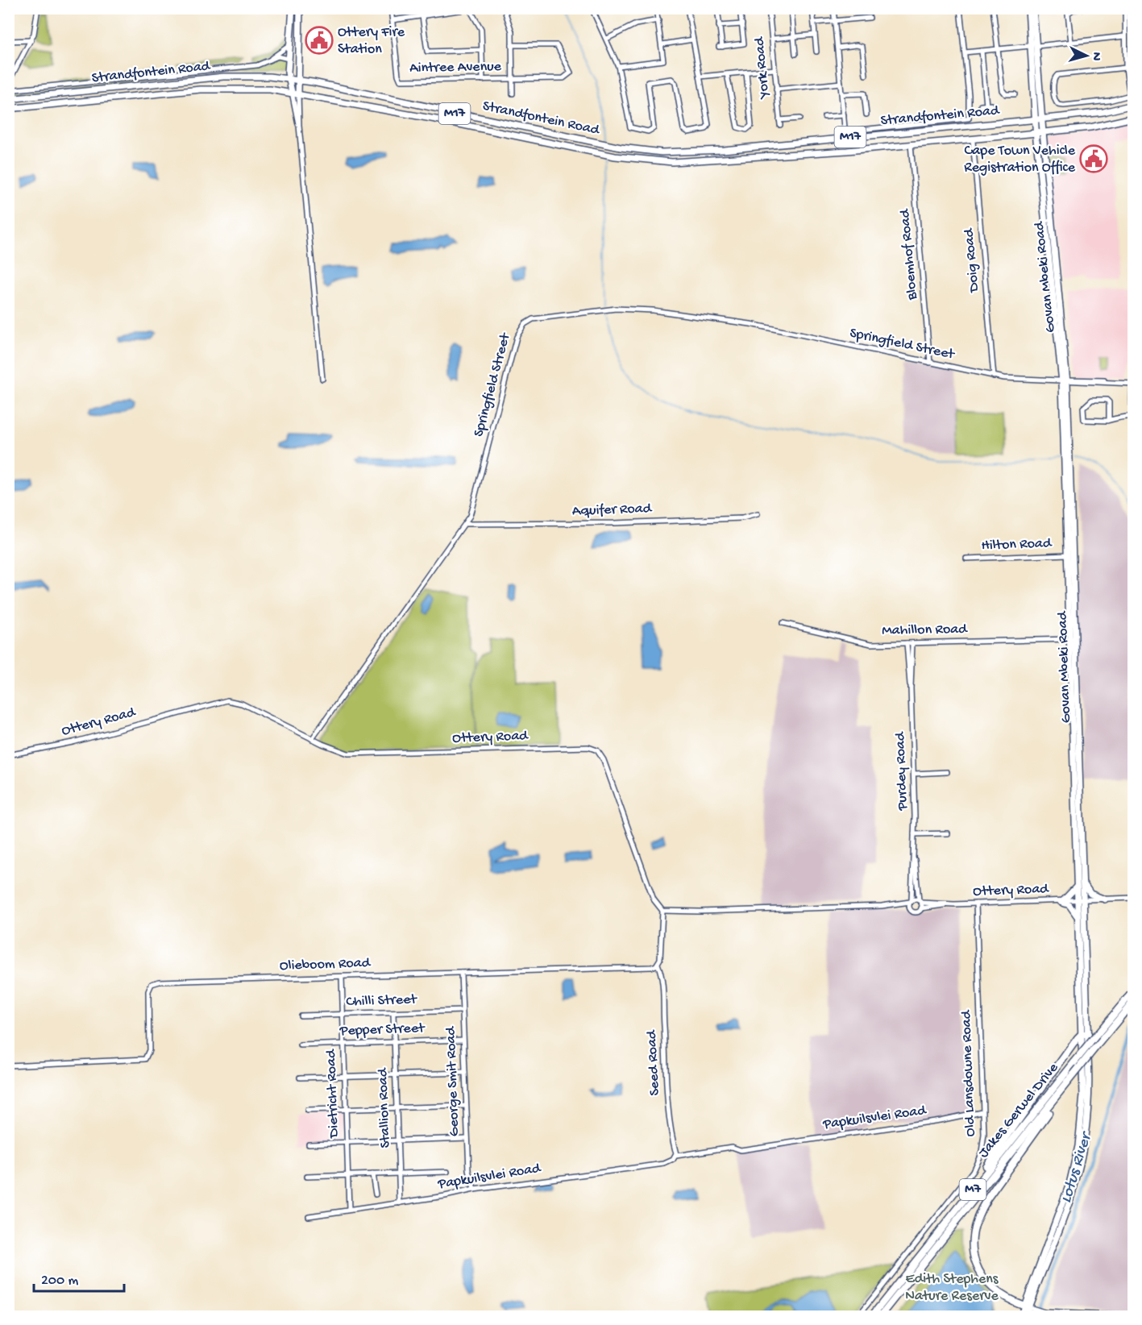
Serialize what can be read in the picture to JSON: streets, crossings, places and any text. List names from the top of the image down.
{
  "streets": {
    "highway": ["Jakes Gerwel Drive", "M7"],
    "main road": ["Strandfontein Road", "M17", "Govan Mbeki Road"],
    "street": [
      "Aintree Avenue",
      "York Road",
      "Bloemhof Road",
      "Doig Road",
      "Springfield Street",
      "Aquifer Road",
      "Hilton Road",
      "Mahillon Road",
      "Ottery Road",
      "Purdey Road",
      "Olieboom Road",
      "Chilli Street",
      "Pepper Street",
      "Seed Road",
      "Old Lansdowne Road",
      "George Smit Road",
      "Dietricht Road",
      "Stallion Road",
      "Papkuilsvlei Road"
    ]
  },
  "crossings": [
    ["Strandfontein Road", "M17"],
    ["Strandfontein Road", "Bloemhof Road"],
    ["Strandfontein Road", "Govan Mbeki Road"],
    ["M17", "Govan Mbeki Road"],
    ["Bloemhof Road", "Springfield Street"],
    ["Doig Road", "Springfield Street"],
    ["Govan Mbeki Road", "Springfield Street"],
    ["Govan Mbeki Road", "Hilton Road"],
    ["Govan Mbeki Road", "Mahillon Road"],
    ["Govan Mbeki Road", "Ottery Road"],
    ["Springfield Street", "Aquifer Road"],
    ["Springfield Street", "Ottery Road"],
    ["Mahillon Road", "Purdey Road"],
    ["Ottery Road", "Purdey Road"],
    ["Ottery Road", "Old Lansdowne Road"],
    ["Olieboom Road", "Seed Road"],
    ["Olieboom Road", "George Smit Road"],
    ["Olieboom Road", "Dietricht Road"],
    ["Chilli Street", "George Smit Road"],
    ["Chilli Street", "Dietricht Road"],
    ["Chilli Street", "Stallion Road"],
    ["Pepper Street", "George Smit Road"],
    ["Pepper Street", "Dietricht Road"],
    ["Pepper Street", "Stallion Road"],
    ["Seed Road", "Papkuilsvlei Road"],
    ["Old Lansdowne Road", "Papkuilsvlei Road"],
    ["George Smit Road", "Papkuilsvlei Road"],
    ["Dietricht Road", "Papkuilsvlei Road"],
    ["Stallion Road", "Papkuilsvlei Road"]
  ],
  "water": ["Lotus River"],
  "parks": ["Edith Stephens Nature Reserve"],
  "places": {
    "public building": ["Ottery Fire Station", "Cape Town Vehicle Registration Office"]
  },
  "scale_bar": "200 m",
  "north": "right"
}
